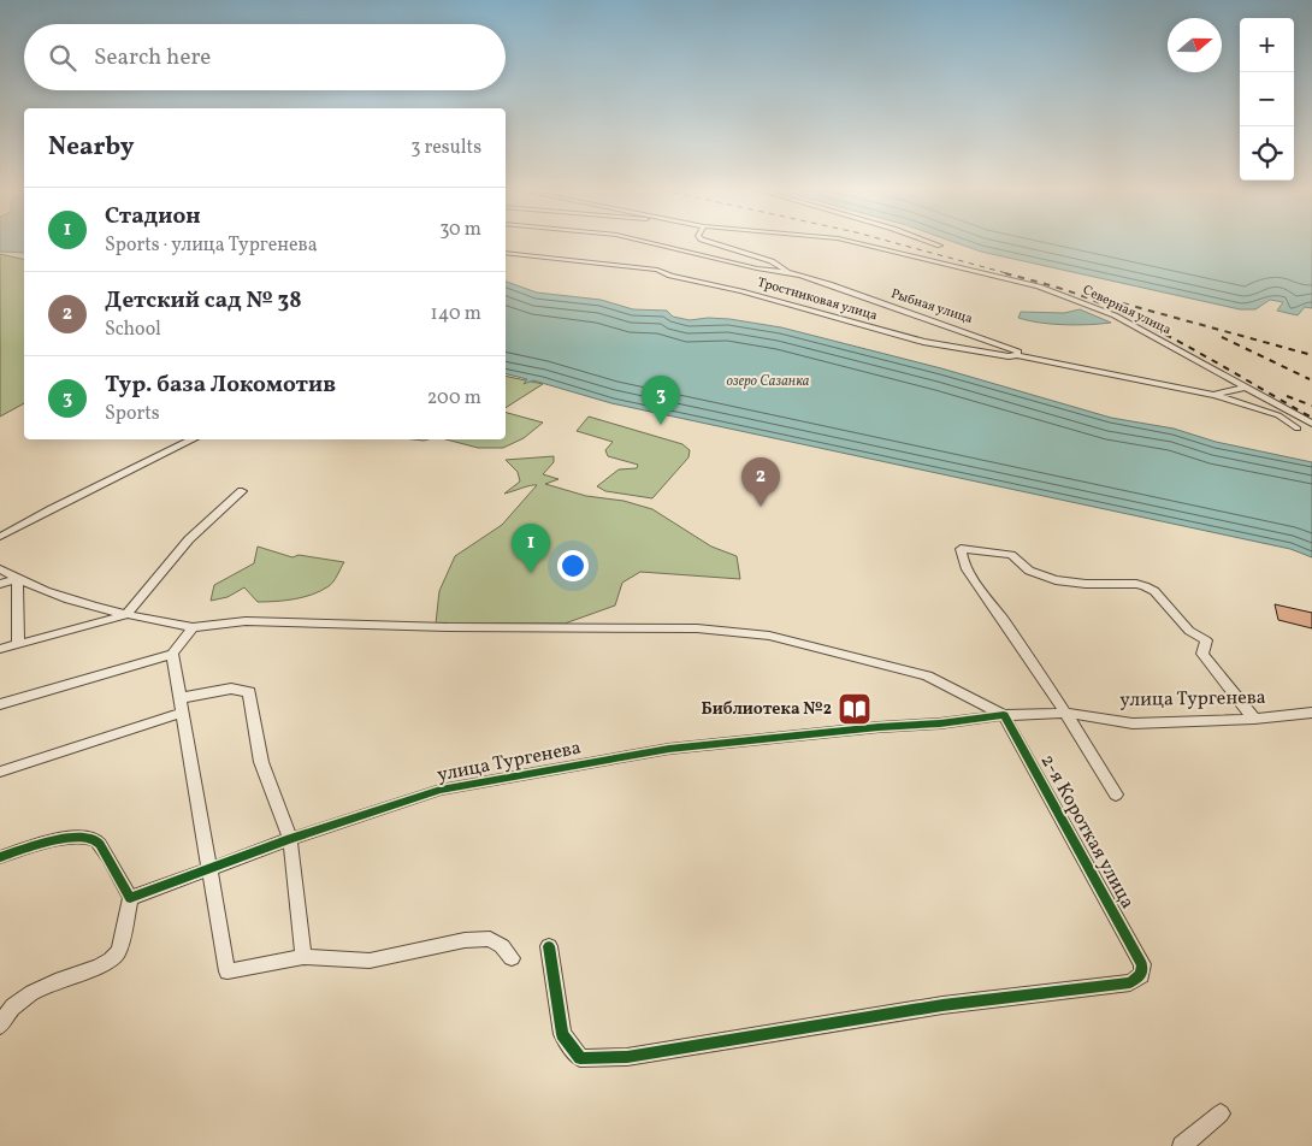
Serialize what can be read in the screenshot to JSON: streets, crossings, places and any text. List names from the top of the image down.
{
  "streets": {
    "street": [
      "Тростниковая улица",
      "Рыбная улица",
      "Северная улица",
      "улица Тургенева",
      "2-я Короткая улица"
    ]
  },
  "crossings": [
    ["Тростниковая улица", "Рыбная улица"],
    ["Рыбная улица", "Северная улица"],
    ["улица Тургенева", "2-я Короткая улица"]
  ],
  "water": ["озеро Сазанка"],
  "places": {
    "library": ["Библиотека №2"]
  },
  "north": "right",
  "page": {
    "map_buttons": ["+", "−"],
    "search": "Search here",
    "heading": ["Nearby", "3 results"],
    "list": [
      {
        "mark": "1",
        "name": "Стадион",
        "note": "Sports · улица Тургенева",
        "value": "30 m"
      },
      {
        "mark": "2",
        "name": "Детский сад № 38",
        "note": "School",
        "value": "140 m"
      },
      {
        "mark": "3",
        "name": "Тур. база Локомотив",
        "note": "Sports",
        "value": "200 m"
      }
    ],
    "pins": ["3", "2", "1"]
  }
}
